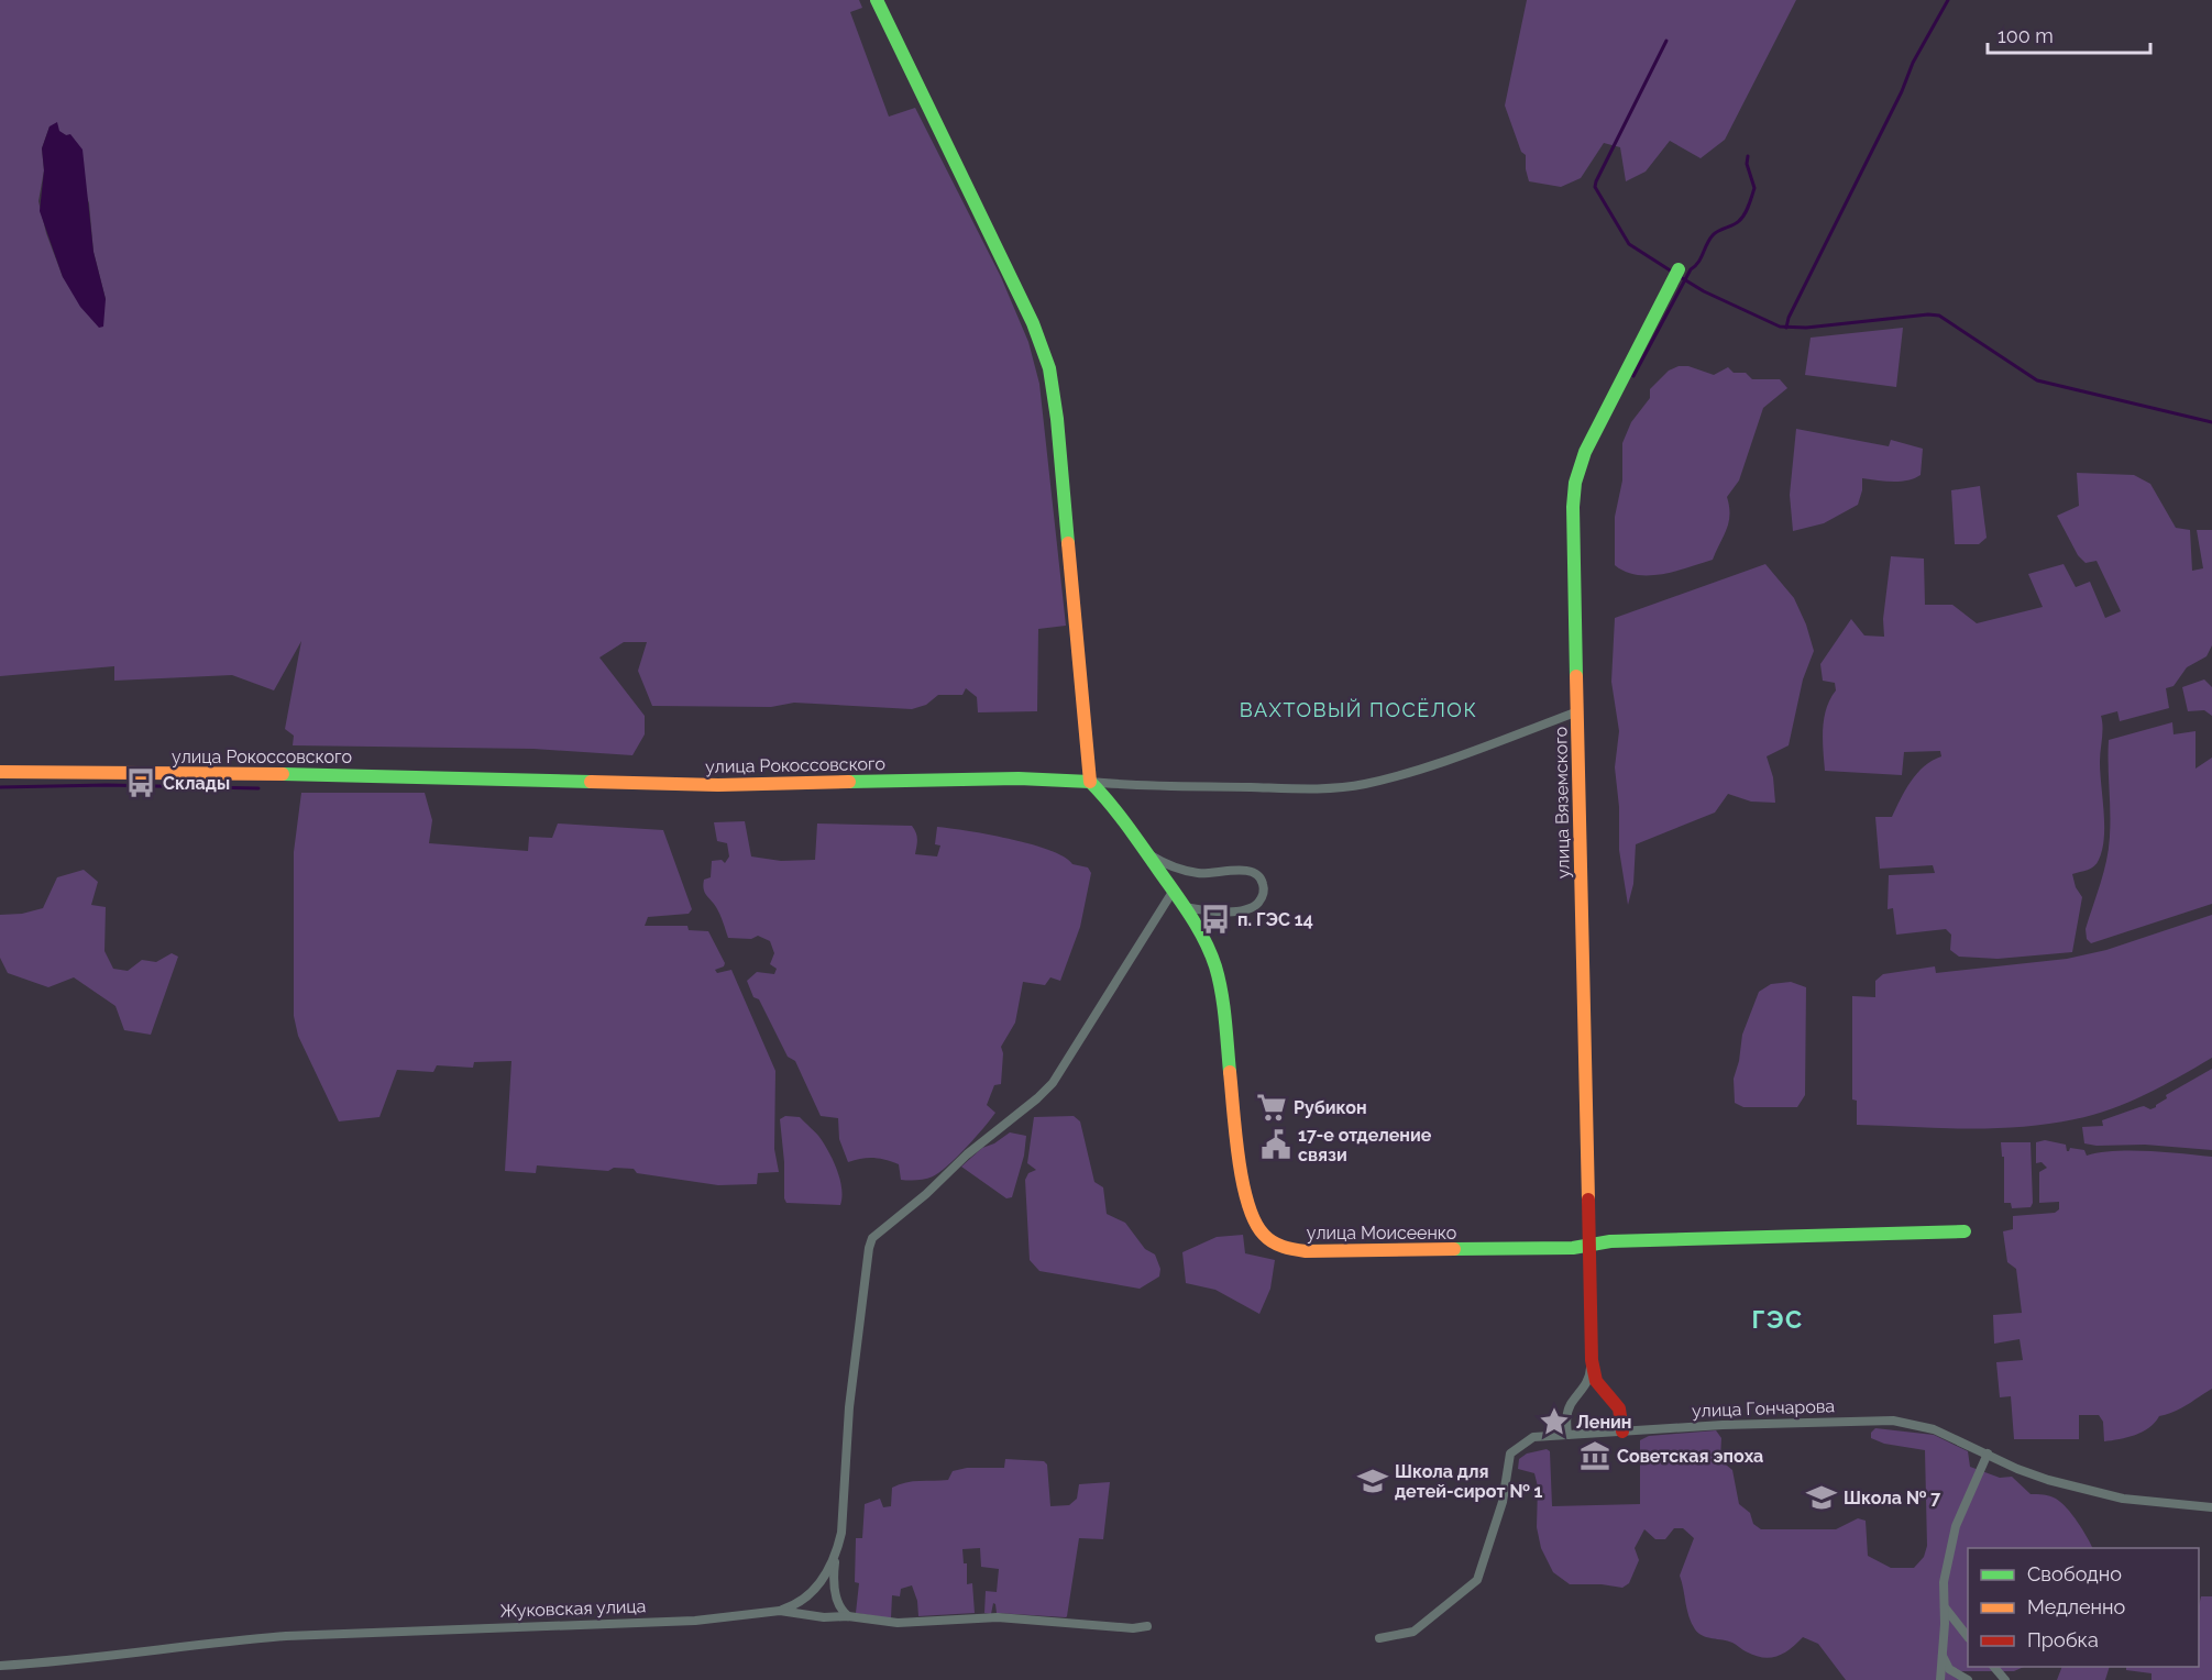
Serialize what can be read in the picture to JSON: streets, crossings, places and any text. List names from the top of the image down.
{
  "streets": {
    "street": [
      "улица Рокоссовского",
      "улица Вяземского",
      "улица Моисеенко",
      "улица Гончарова",
      "Жуковская улица"
    ]
  },
  "crossings": [
    ["улица Рокоссовского", "улица Вяземского"],
    ["улица Рокоссовского", "улица Моисеенко"],
    ["улица Вяземского", "улица Моисеенко"]
  ],
  "districts": ["ВАХТОВЫЙ ПОСЁЛОК", "ГЭС"],
  "places": {
    "bus stop": ["Склады", "п. ГЭС 14"],
    "supermarket": ["Рубикон"],
    "public building": ["17-е отделение связи"],
    "place": ["Ленин"],
    "museum": ["Советская эпоха"],
    "school or university": ["Школа для детей-сирот № 1", "Школа № 7"]
  },
  "legend": ["Свободно", "Медленно", "Пробка"],
  "scale_bar": "100 m"
}
